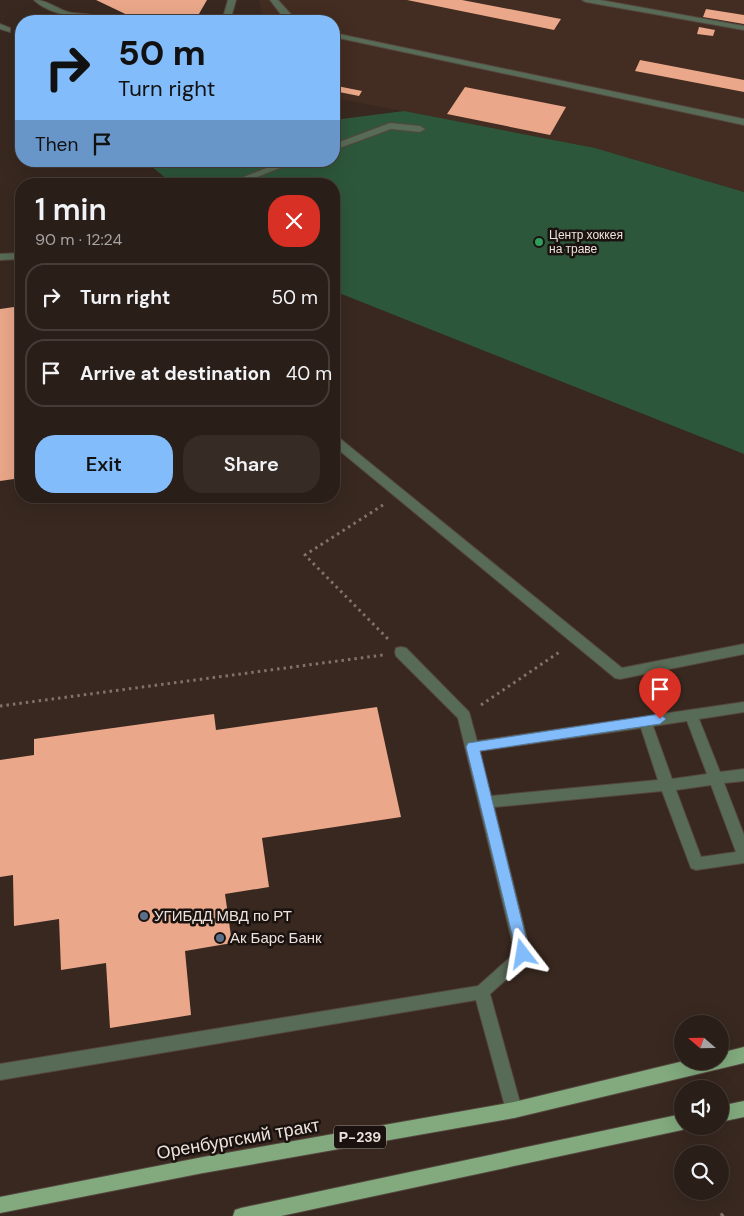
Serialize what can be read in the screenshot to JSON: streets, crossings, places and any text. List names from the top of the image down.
{
  "streets": {
    "main road": ["Р-239", "Оренбургский тракт"]
  },
  "places": ["Центр хоккея на траве", "УГИБДД МВД по РТ", "Ак Барс Банк"],
  "north": "left",
  "page": {
    "turn": ["50 m", "Turn right"],
    "then": "Then",
    "heading": ["1 min", "90 m · 12:24"],
    "list": [
      {
        "name": "Turn right",
        "value": "50 m"
      },
      {
        "name": "Arrive at destination",
        "value": "40 m"
      }
    ],
    "buttons": ["Exit", "Share"]
  }
}
